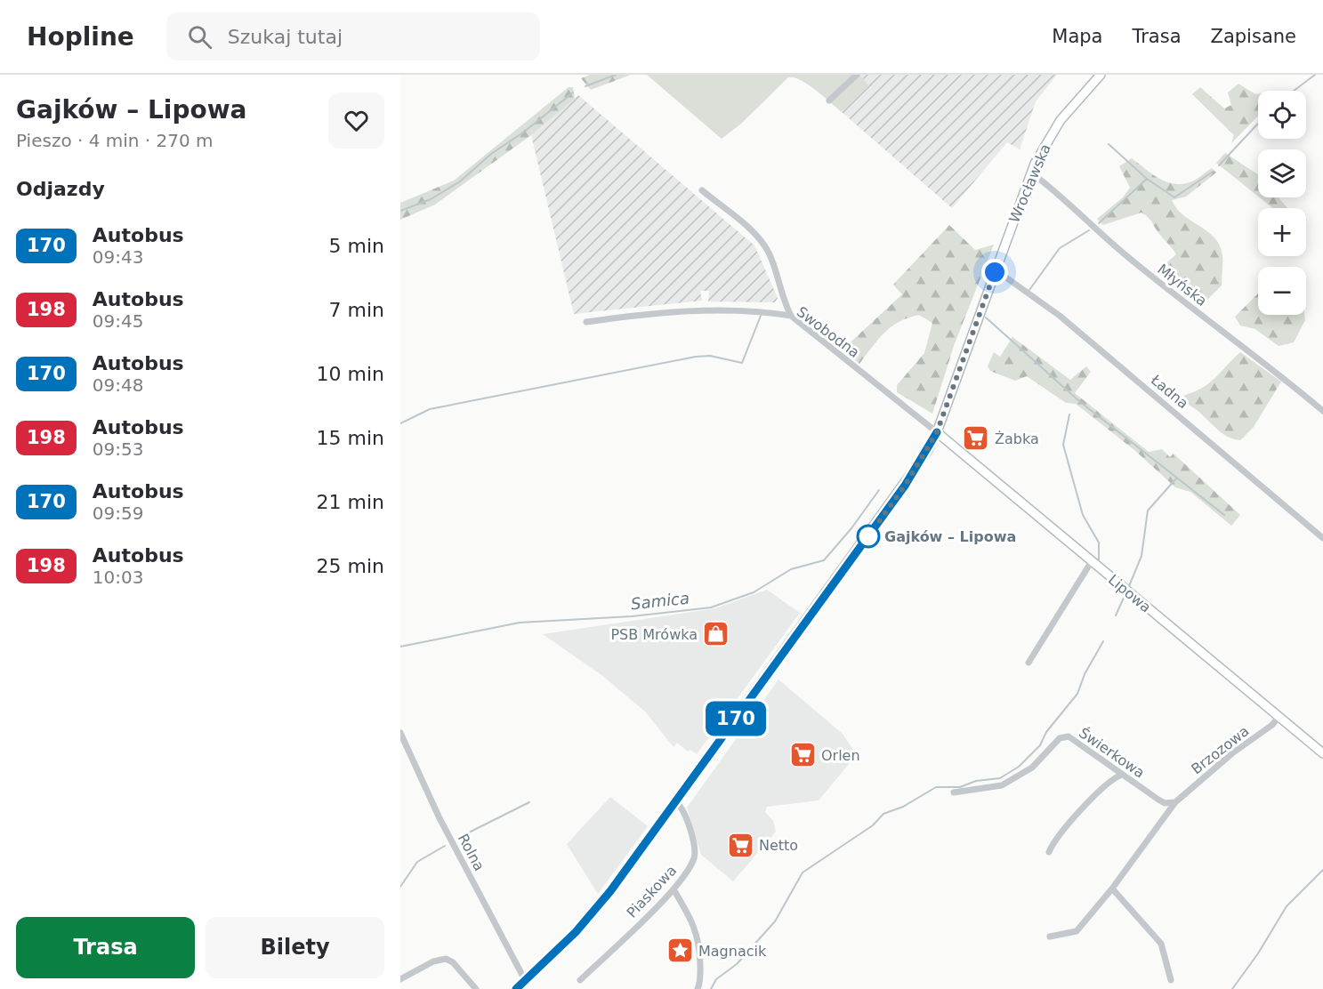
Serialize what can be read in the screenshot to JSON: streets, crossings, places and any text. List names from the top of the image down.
{
  "streets": {
    "main road": ["Wrocławska", "Lipowa"],
    "street": [
      "Młyńska",
      "Swobodna",
      "Ładna",
      "Brzozowa",
      "Świerkowa",
      "Rolna",
      "Piaskowa"
    ]
  },
  "crossings": [
    ["Wrocławska", "Młyńska"],
    ["Wrocławska", "Swobodna"],
    ["Wrocławska", "Ładna"],
    ["Wrocławska", "Lipowa"],
    ["Swobodna", "Lipowa"],
    ["Lipowa", "Brzozowa"],
    ["Brzozowa", "Świerkowa"]
  ],
  "water": ["Samica"],
  "places": {
    "supermarket": ["Żabka", "Orlen", "Netto"],
    "other": ["Gajków – Lipowa"],
    "shop": ["PSB Mrówka"],
    "place": ["Magnacik"]
  },
  "lines": ["bus line 170"],
  "page": {
    "header": "Hopline",
    "search": "Szukaj tutaj",
    "nav": ["Mapa", "Trasa", "Zapisane"],
    "heading": [
      ["Gajków – Lipowa", "Pieszo · 4 min · 270 m"],
      "Odjazdy"
    ],
    "on_map": "170",
    "map_buttons": ["+", "−"],
    "list": [
      {
        "mark": "170",
        "name": "Autobus",
        "note": "09:43",
        "value": "5 min"
      },
      {
        "mark": "198",
        "name": "Autobus",
        "note": "09:45",
        "value": "7 min"
      },
      {
        "mark": "170",
        "name": "Autobus",
        "note": "09:48",
        "value": "10 min"
      },
      {
        "mark": "198",
        "name": "Autobus",
        "note": "09:53",
        "value": "15 min"
      },
      {
        "mark": "170",
        "name": "Autobus",
        "note": "09:59",
        "value": "21 min"
      },
      {
        "mark": "198",
        "name": "Autobus",
        "note": "10:03",
        "value": "25 min"
      }
    ],
    "buttons": ["Trasa", "Bilety"]
  }
}
